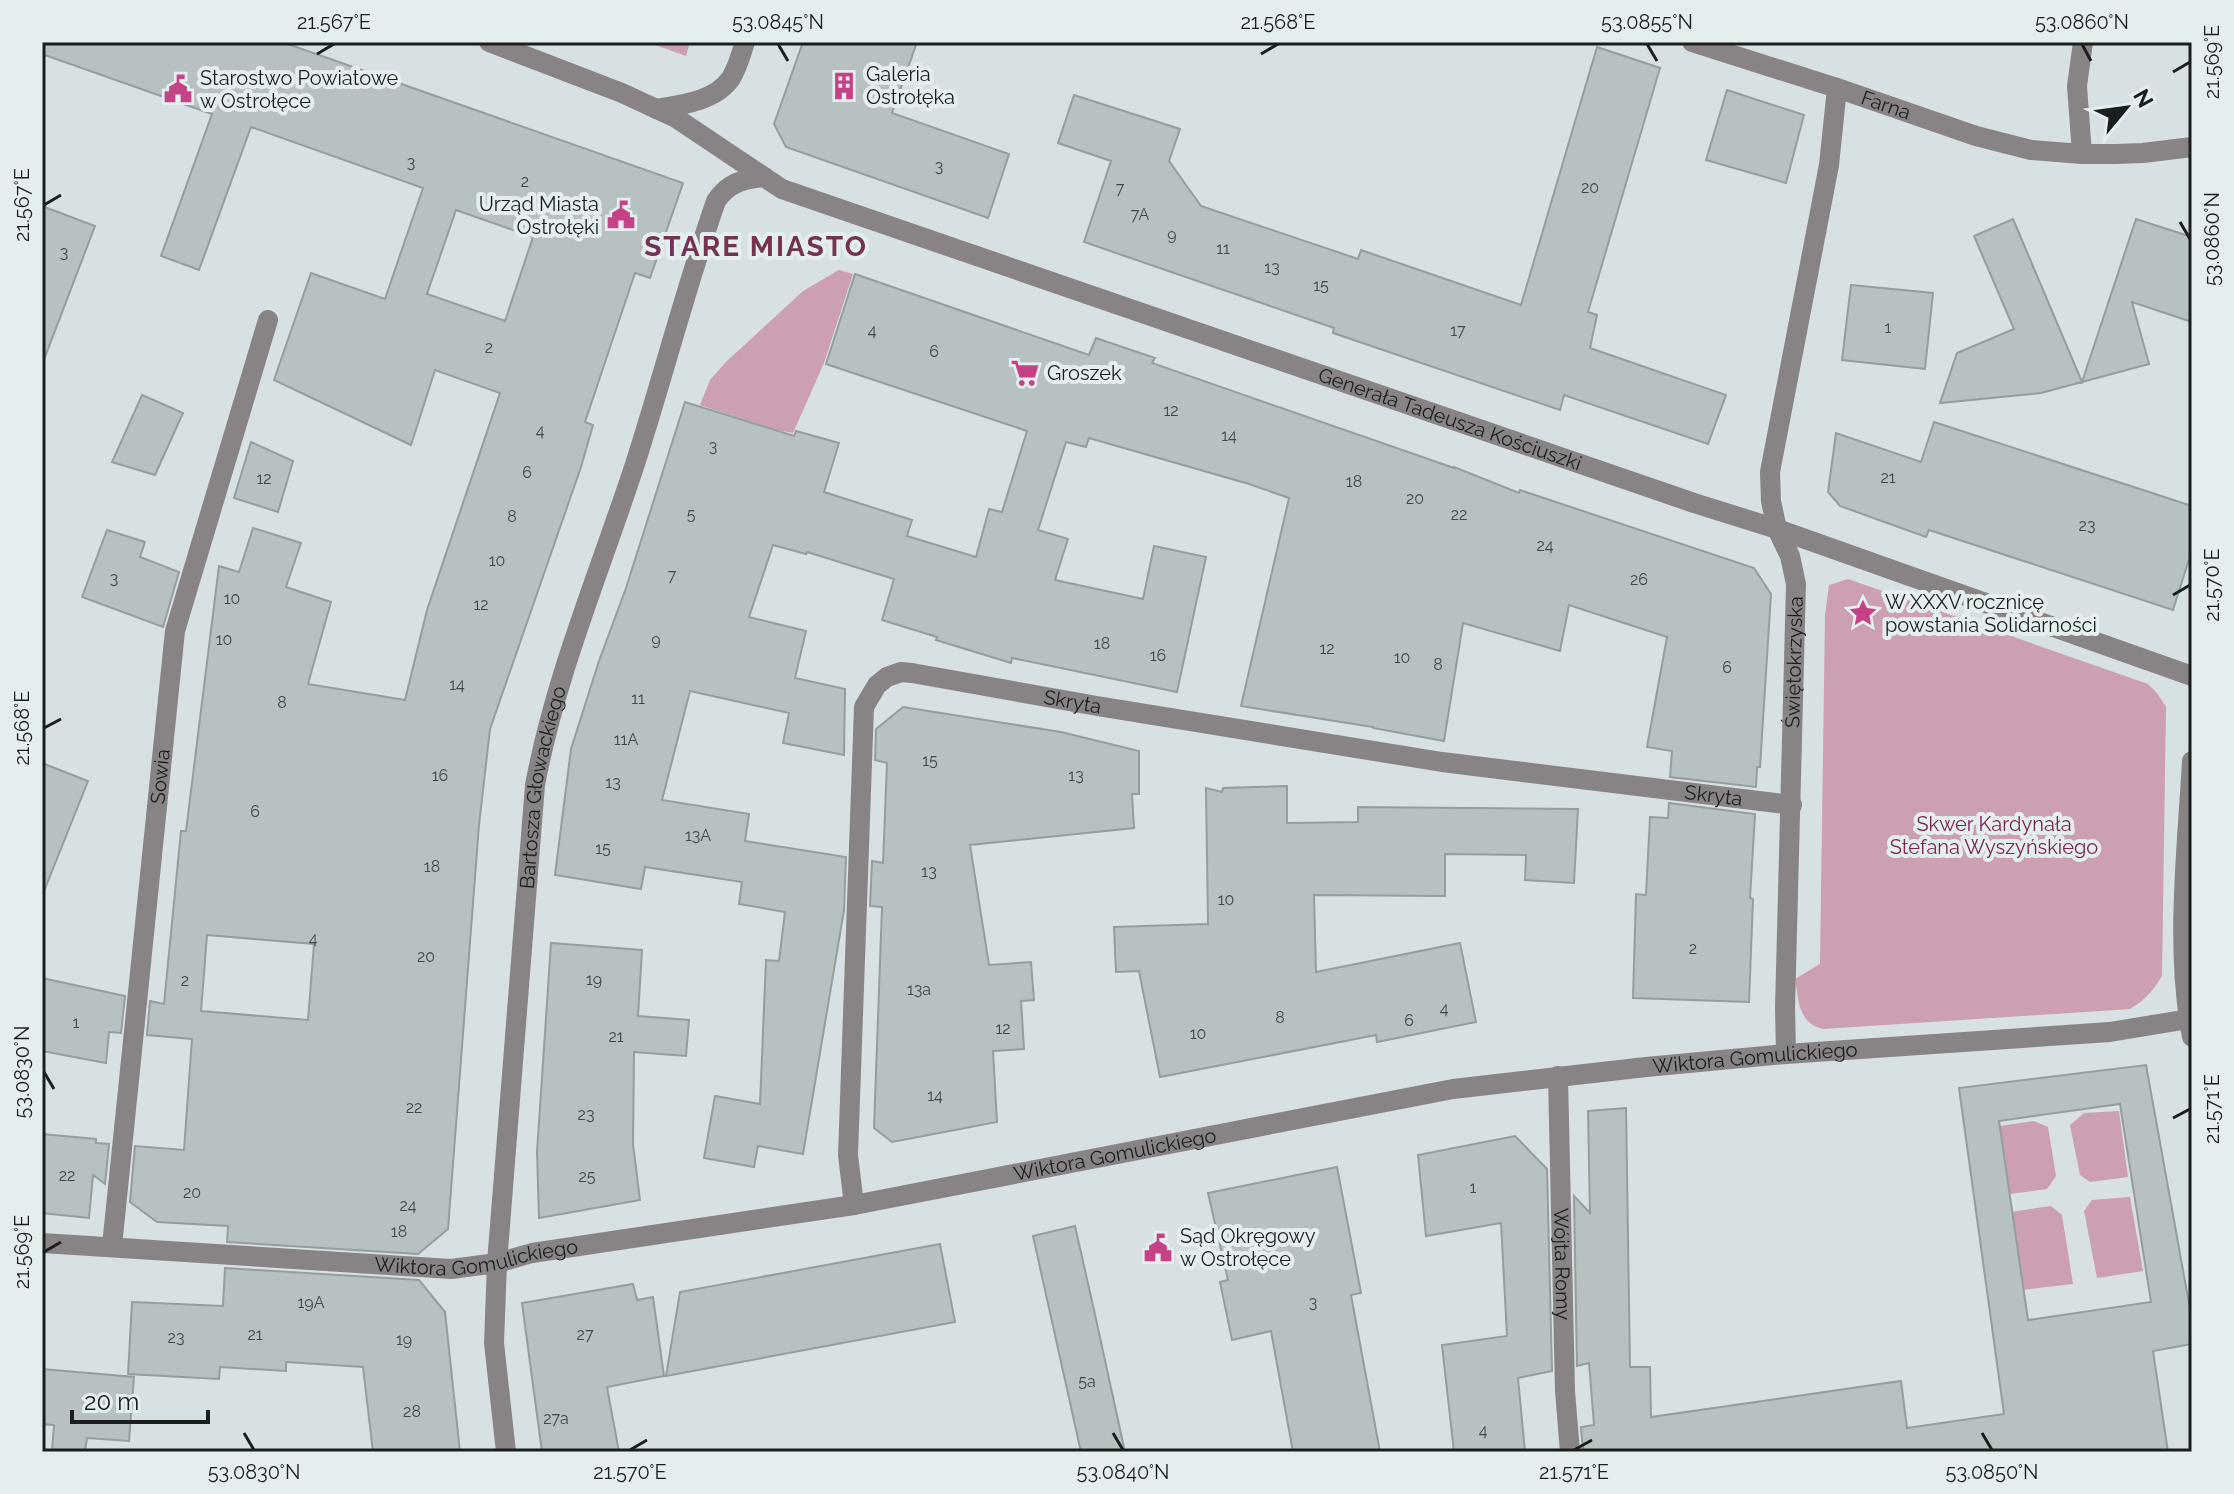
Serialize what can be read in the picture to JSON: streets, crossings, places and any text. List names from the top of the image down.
{
  "streets": {
    "street": [
      "Farna",
      "Generała Tadeusza Kościuszki",
      "Świętokrzyska",
      "Skryta",
      "Sowia",
      "Bartosza Głowackiego",
      "Wiktora Gomulickiego",
      "Wójta Romy"
    ]
  },
  "crossings": [
    ["Farna", "Świętokrzyska"],
    ["Generała Tadeusza Kościuszki", "Świętokrzyska"],
    ["Generała Tadeusza Kościuszki", "Bartosza Głowackiego"],
    ["Świętokrzyska", "Skryta"],
    ["Świętokrzyska", "Wiktora Gomulickiego"],
    ["Skryta", "Wiktora Gomulickiego"],
    ["Sowia", "Wiktora Gomulickiego"],
    ["Bartosza Głowackiego", "Wiktora Gomulickiego"],
    ["Wiktora Gomulickiego", "Wójta Romy"]
  ],
  "districts": ["STARE MIASTO"],
  "parks": ["Skwer Kardynała Stefana Wyszyńskiego"],
  "places": {
    "building": ["Galeria Ostrołęka"],
    "public building": ["Starostwo Powiatowe w Ostrołęce", "Urząd Miasta Ostrołęki", "Sąd Okręgowy w Ostrołęce"],
    "supermarket": ["Groszek"],
    "place": ["W XXXV rocznicę powstania Solidarności"]
  },
  "house_numbers": [
    "3",
    "3",
    "2",
    "20",
    "7",
    "7A",
    "9",
    "11",
    "3",
    "13",
    "15",
    "1",
    "4",
    "17",
    "2",
    "6",
    "12",
    "4",
    "14",
    "3",
    "6",
    "21",
    "12",
    "18",
    "20",
    "5",
    "22",
    "8",
    "23",
    "24",
    "10",
    "7",
    "3",
    "26",
    "10",
    "12",
    "10",
    "9",
    "18",
    "12",
    "16",
    "10",
    "8",
    "6",
    "14",
    "11",
    "8",
    "11A",
    "15",
    "16",
    "13",
    "13",
    "6",
    "13A",
    "15",
    "18",
    "13",
    "10",
    "4",
    "2",
    "20",
    "19",
    "2",
    "13a",
    "4",
    "8",
    "6",
    "1",
    "12",
    "10",
    "21",
    "14",
    "22",
    "23",
    "22",
    "25",
    "1",
    "20",
    "24",
    "18",
    "19A",
    "3",
    "21",
    "27",
    "23",
    "19",
    "5a",
    "28",
    "27a",
    "4"
  ],
  "scale_bar": "20 m",
  "north": "top right",
  "coordinates": [
    "21.567°E",
    "53.0845°N",
    "21.568°E",
    "53.0855°N",
    "53.0860°N",
    "21.569°E",
    "21.570°E",
    "53.0830°N",
    "21.571°E",
    "53.0840°N",
    "53.0850°N"
  ]
}
